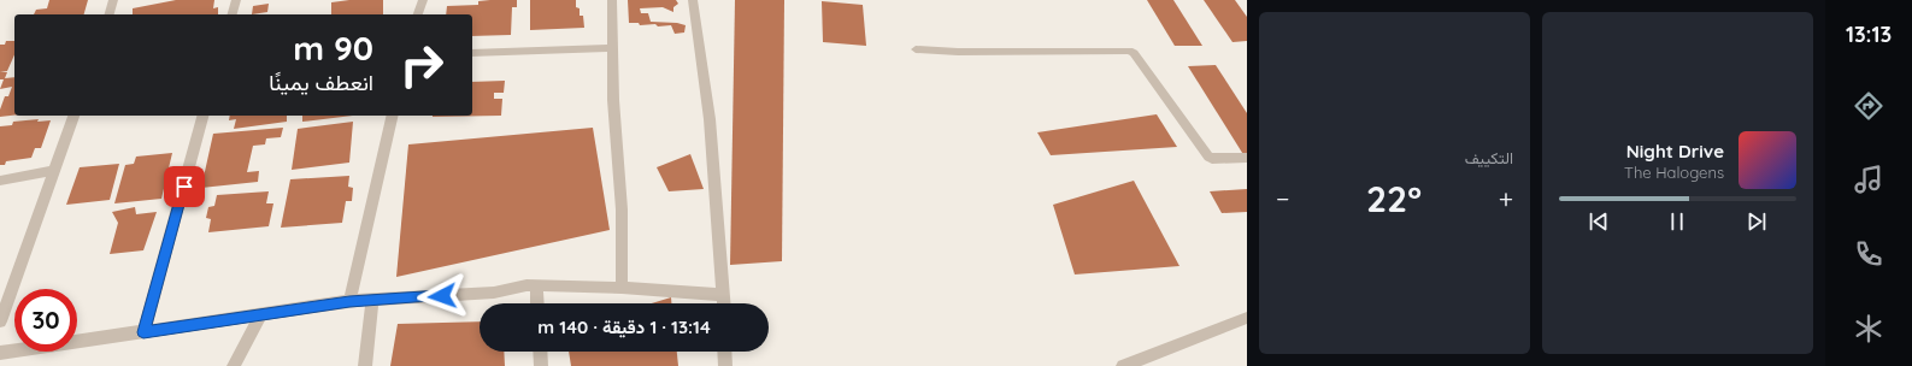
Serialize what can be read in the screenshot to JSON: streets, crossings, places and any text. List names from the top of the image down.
{
  "page": {
    "tabs": "13:13",
    "tile": "التكييف",
    "turn": ["90 m", "انعطف يمينًا"],
    "song": ["Night Drive", "The Halogens"],
    "heat": ["−", "22°", "+"],
    "limit": "30",
    "trip": "13:14 · 1 دقيقة · 140 m"
  }
}
